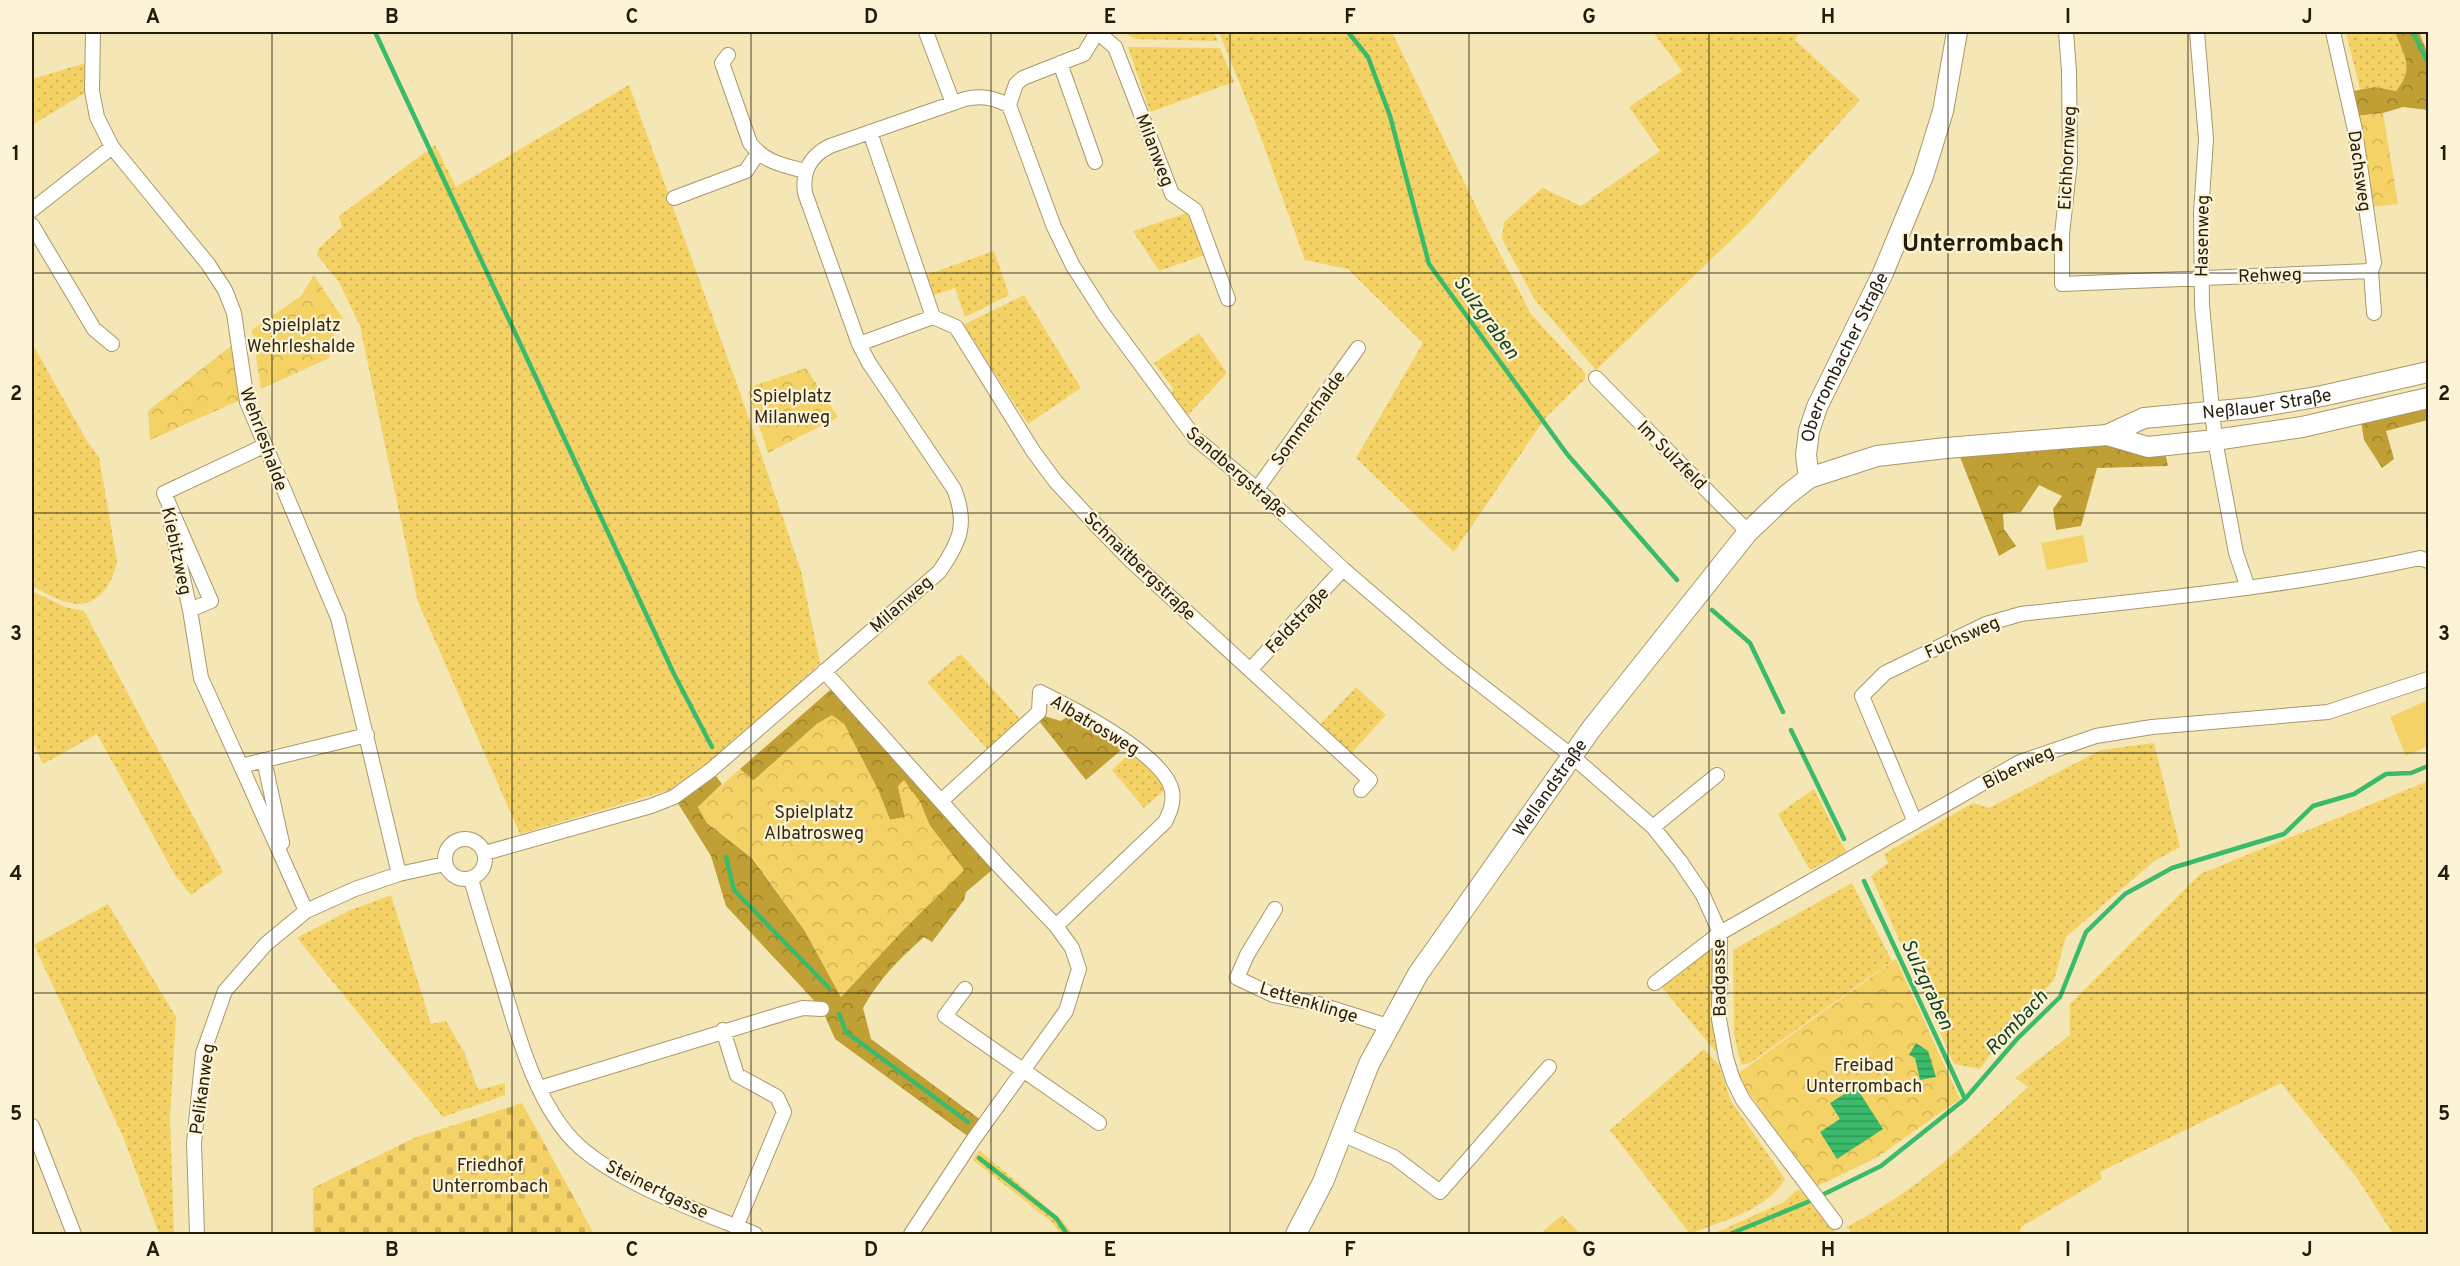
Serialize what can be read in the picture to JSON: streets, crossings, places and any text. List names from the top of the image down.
{
  "streets": {
    "main road": ["Oberrombacher Straße", "Neßlauer Straße", "Wellandstraße"],
    "street": [
      "Milanweg",
      "Eichhornweg",
      "Dachsweg",
      "Hasenweg",
      "Rehweg",
      "Sommerhalde",
      "Wehrleshalde",
      "Im Sulzfeld",
      "Sandbergstraße",
      "Kiebitzweg",
      "Schnaitbergstraße",
      "Feldstraße",
      "Fuchsweg",
      "Albatrosweg",
      "Biberweg",
      "Badgasse",
      "Lettenklinge",
      "Pelikanweg",
      "Steinertgasse"
    ]
  },
  "crossings": [
    ["Milanweg", "Sandbergstraße"],
    ["Milanweg", "Pelikanweg"],
    ["Milanweg", "Steinertgasse"],
    ["Eichhornweg", "Rehweg"],
    ["Dachsweg", "Rehweg"],
    ["Hasenweg", "Rehweg"],
    ["Hasenweg", "Neßlauer Straße"],
    ["Oberrombacher Straße", "Neßlauer Straße"],
    ["Oberrombacher Straße", "Wellandstraße"],
    ["Neßlauer Straße", "Wellandstraße"],
    ["Sommerhalde", "Sandbergstraße"],
    ["Wehrleshalde", "Kiebitzweg"],
    ["Wehrleshalde", "Pelikanweg"],
    ["Im Sulzfeld", "Wellandstraße"],
    ["Sandbergstraße", "Feldstraße"],
    ["Sandbergstraße", "Wellandstraße"],
    ["Sandbergstraße", "Badgasse"],
    ["Schnaitbergstraße", "Feldstraße"],
    ["Fuchsweg", "Biberweg"],
    ["Biberweg", "Badgasse"],
    ["Wellandstraße", "Badgasse"],
    ["Wellandstraße", "Lettenklinge"],
    ["Pelikanweg", "Steinertgasse"]
  ],
  "districts": ["Unterrombach"],
  "water": ["Sulzgraben", "Rombach"],
  "parks": [
    "Spielplatz Wehrleshalde",
    "Spielplatz Milanweg",
    "Spielplatz Albatrosweg",
    "Freibad Unterrombach",
    "Friedhof Unterrombach"
  ],
  "grid": {
    "columns": [
      "A",
      "B",
      "C",
      "D",
      "E",
      "F",
      "G",
      "H",
      "I",
      "J"
    ],
    "rows": [
      "1",
      "2",
      "3",
      "4",
      "5"
    ]
  }
}
